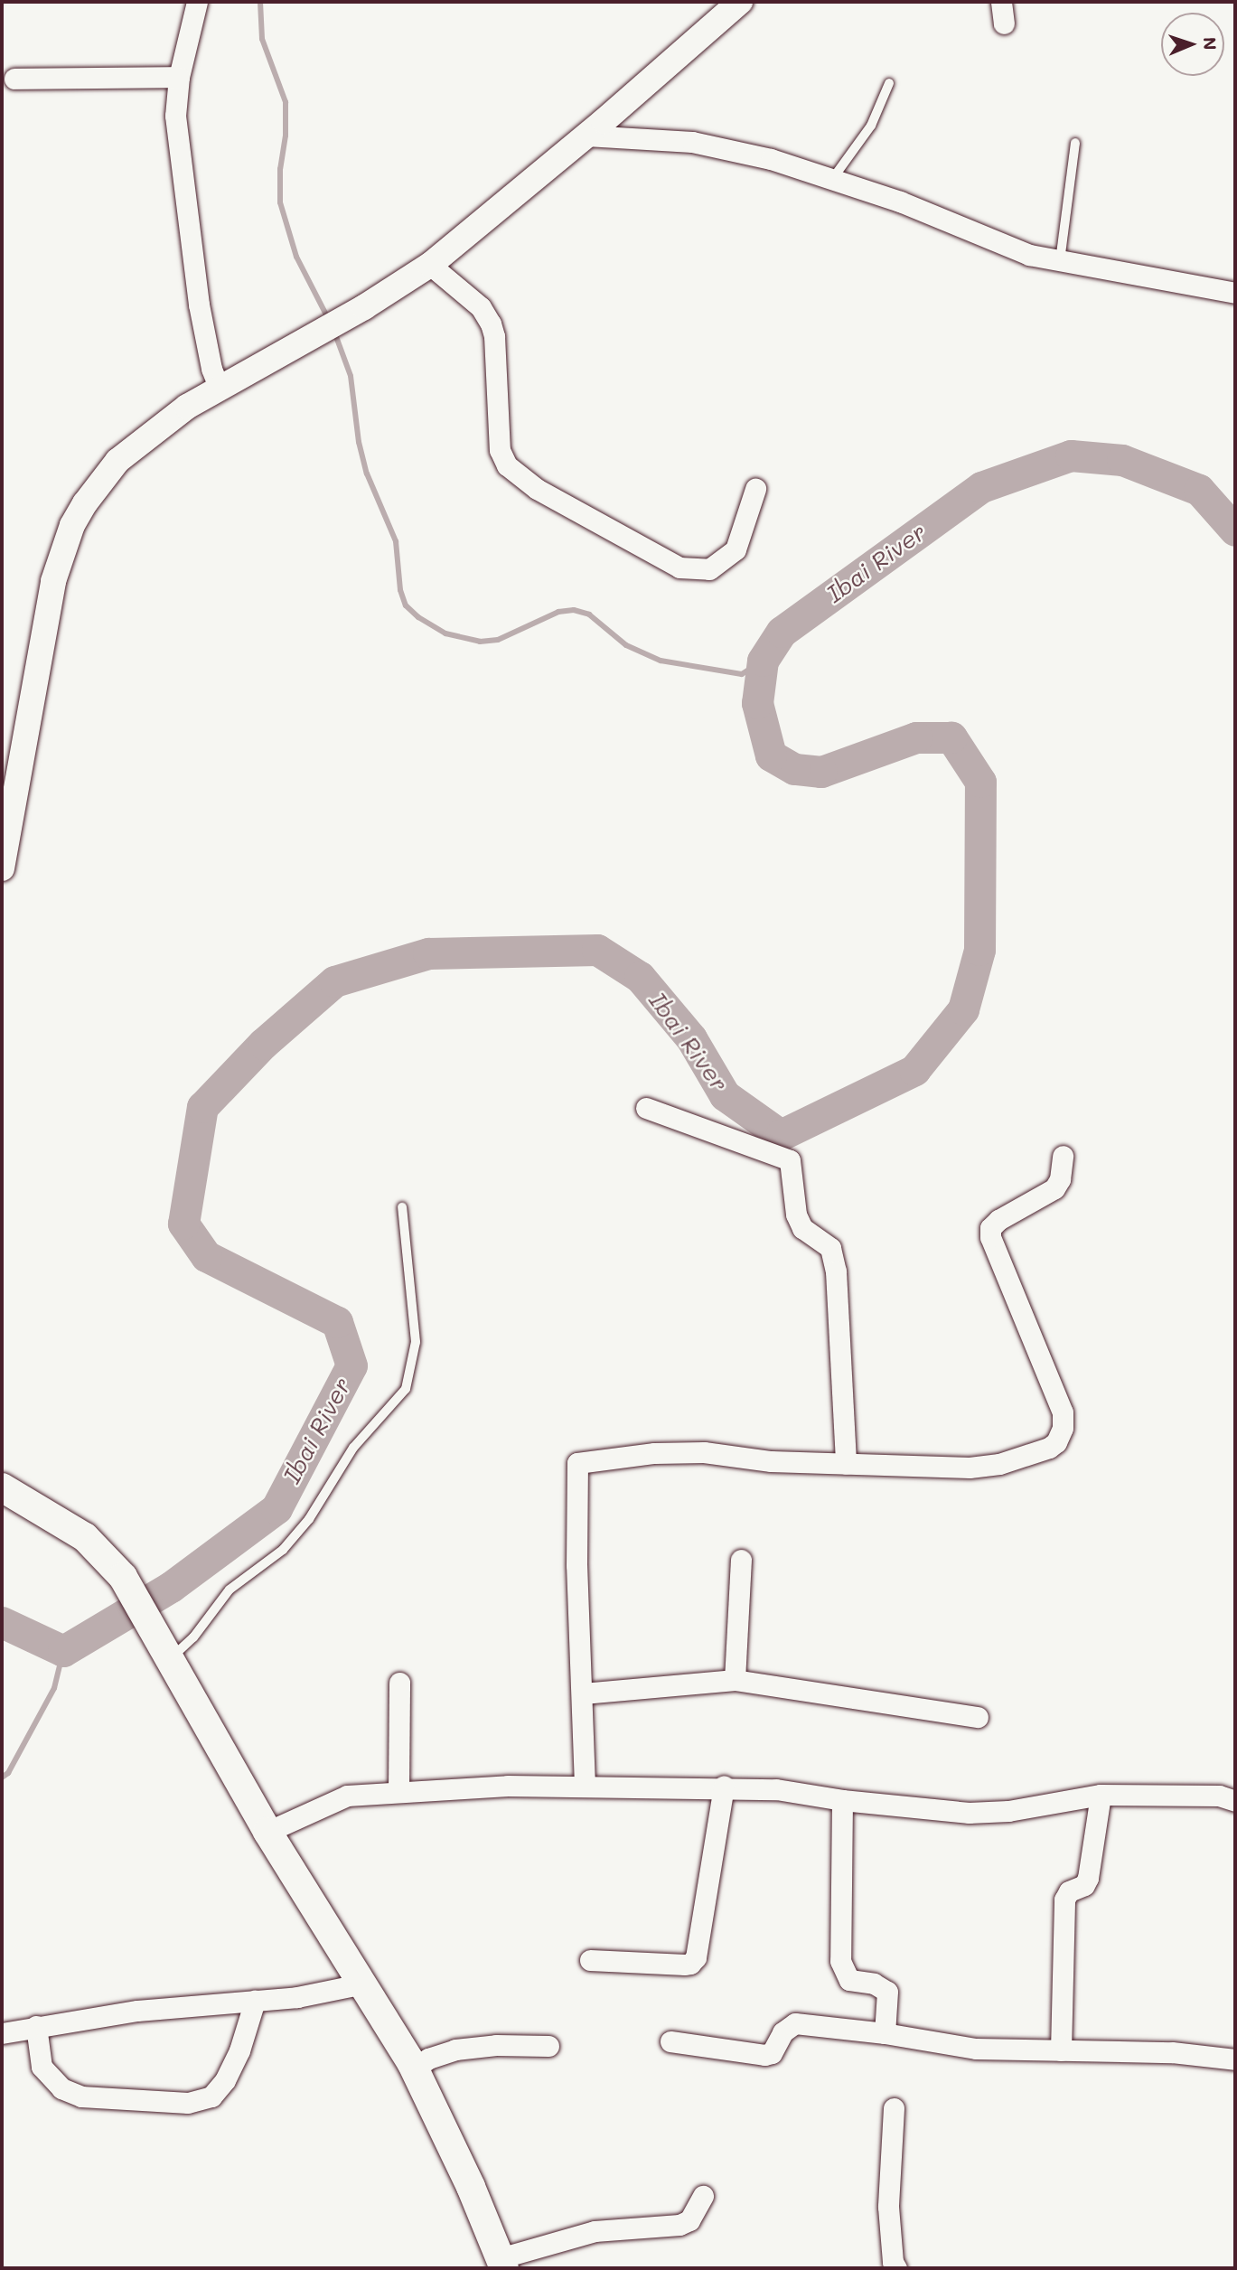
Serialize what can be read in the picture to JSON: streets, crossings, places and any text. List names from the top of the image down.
{
  "water": ["Ibai River"],
  "north": "right"
}
